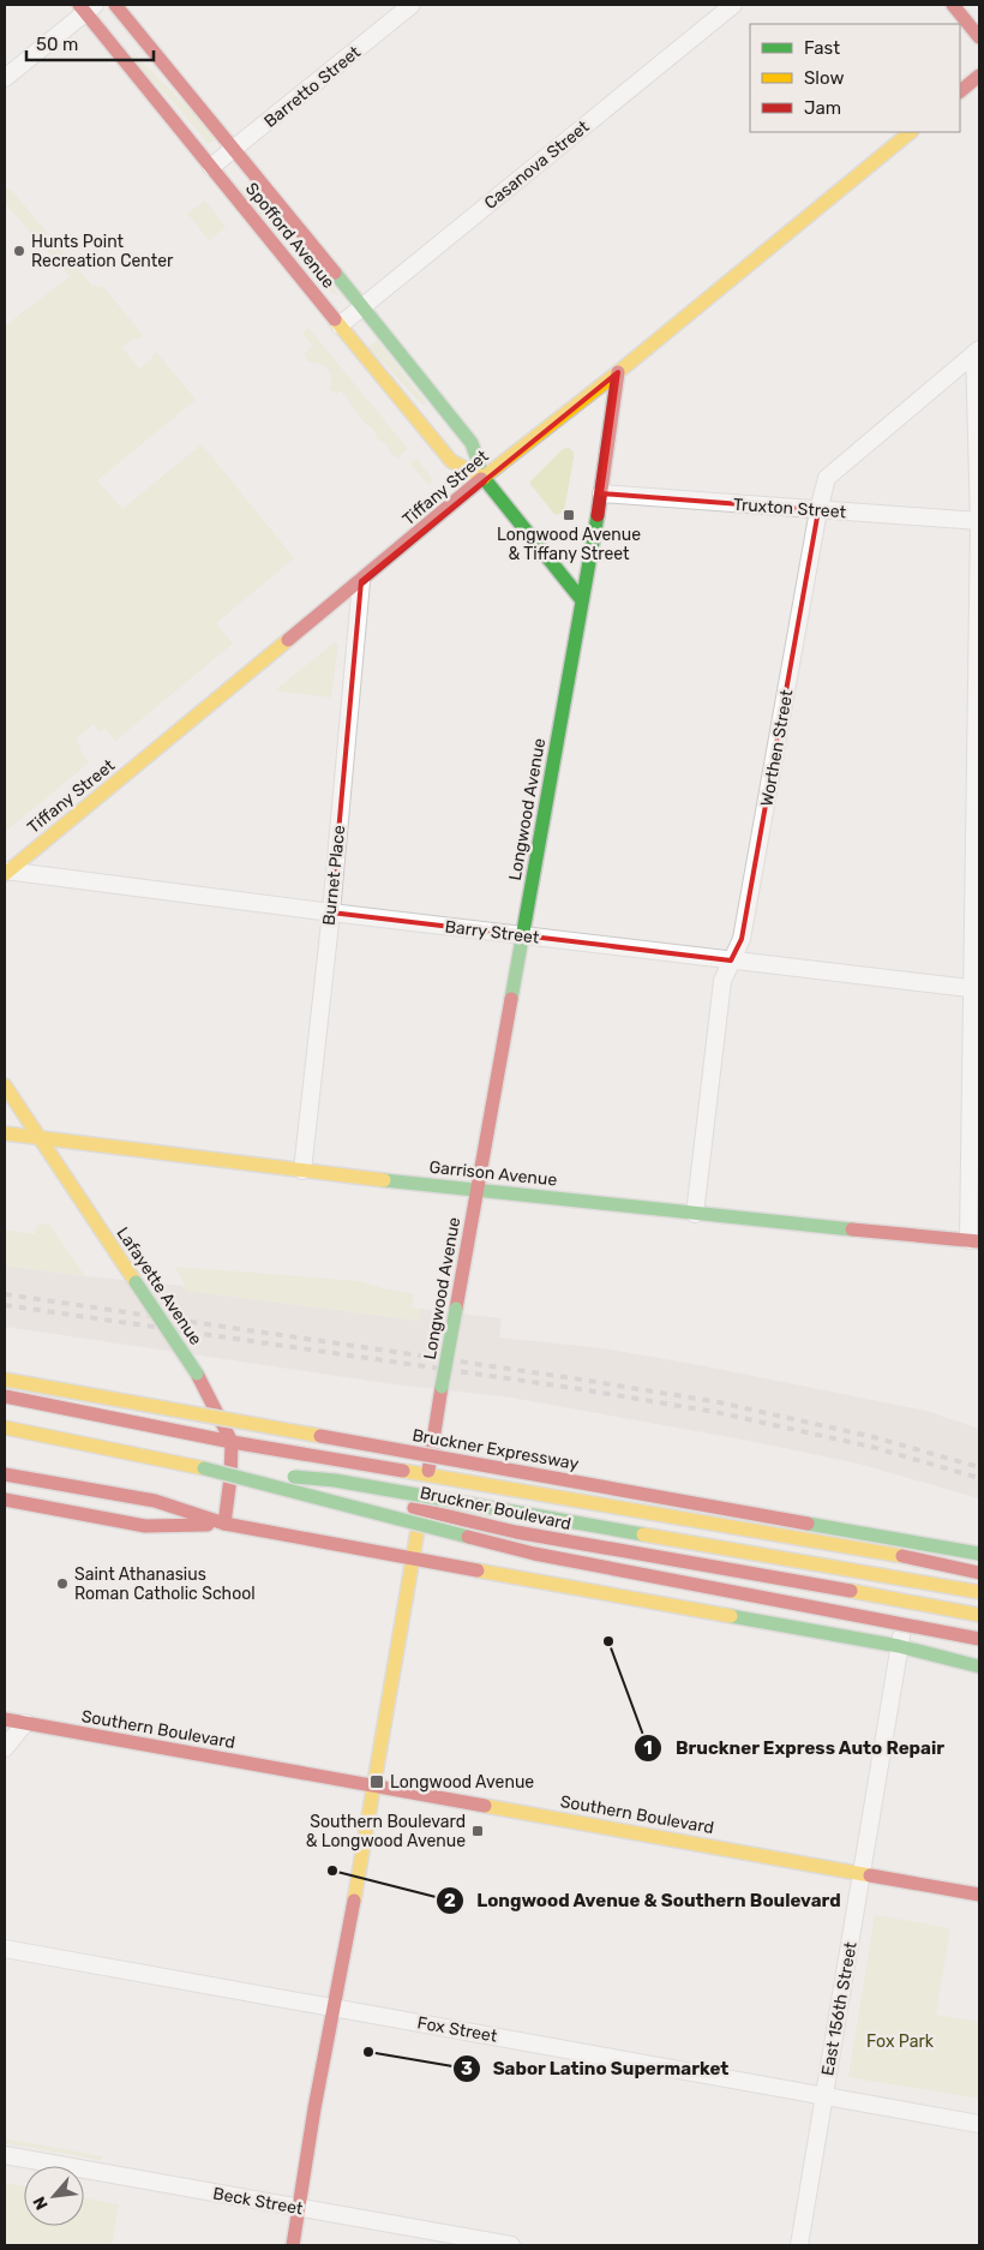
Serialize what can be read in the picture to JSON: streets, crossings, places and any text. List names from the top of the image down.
{
  "streets": {
    "main road": [
      "Spofford Avenue",
      "Tiffany Street",
      "Longwood Avenue",
      "Garrison Avenue",
      "Lafayette Avenue",
      "Bruckner Expressway",
      "Bruckner Boulevard",
      "Southern Boulevard"
    ],
    "street": [
      "Barretto Street",
      "Casanova Street",
      "Truxton Street",
      "Worthen Street",
      "Burnet Place",
      "Barry Street",
      "East 156th Street",
      "Fox Street",
      "Beck Street"
    ]
  },
  "crossings": [
    ["Barretto Street", "Spofford Avenue"],
    ["Casanova Street", "Spofford Avenue"],
    ["Spofford Avenue", "Tiffany Street"],
    ["Spofford Avenue", "Longwood Avenue"],
    ["Tiffany Street", "Longwood Avenue"],
    ["Tiffany Street", "Burnet Place"],
    ["Tiffany Street", "Barry Street"],
    ["Truxton Street", "Worthen Street"],
    ["Truxton Street", "Longwood Avenue"],
    ["Worthen Street", "Barry Street"],
    ["Worthen Street", "Garrison Avenue"],
    ["Longwood Avenue", "Barry Street"],
    ["Longwood Avenue", "Garrison Avenue"],
    ["Longwood Avenue", "Bruckner Boulevard"],
    ["Longwood Avenue", "Southern Boulevard"],
    ["Longwood Avenue", "Fox Street"],
    ["Longwood Avenue", "Beck Street"],
    ["Burnet Place", "Barry Street"],
    ["Burnet Place", "Garrison Avenue"],
    ["Garrison Avenue", "Lafayette Avenue"],
    ["Lafayette Avenue", "Bruckner Boulevard"],
    ["Bruckner Boulevard", "East 156th Street"],
    ["Southern Boulevard", "East 156th Street"],
    ["East 156th Street", "Fox Street"]
  ],
  "parks": ["Fox Park"],
  "places": {
    "other": [
      "Hunts Point Recreation Center",
      "Saint Athanasius Roman Catholic School",
      "Bruckner Express Auto Repair",
      "Longwood Avenue & Southern Boulevard",
      "Sabor Latino Supermarket"
    ],
    "transit": ["Longwood Avenue & Tiffany Street", "Longwood Avenue", "Southern Boulevard & Longwood Avenue"]
  },
  "legend": ["Fast", "Slow", "Jam"],
  "scale_bar": "50 m",
  "north": "bottom left"
}
